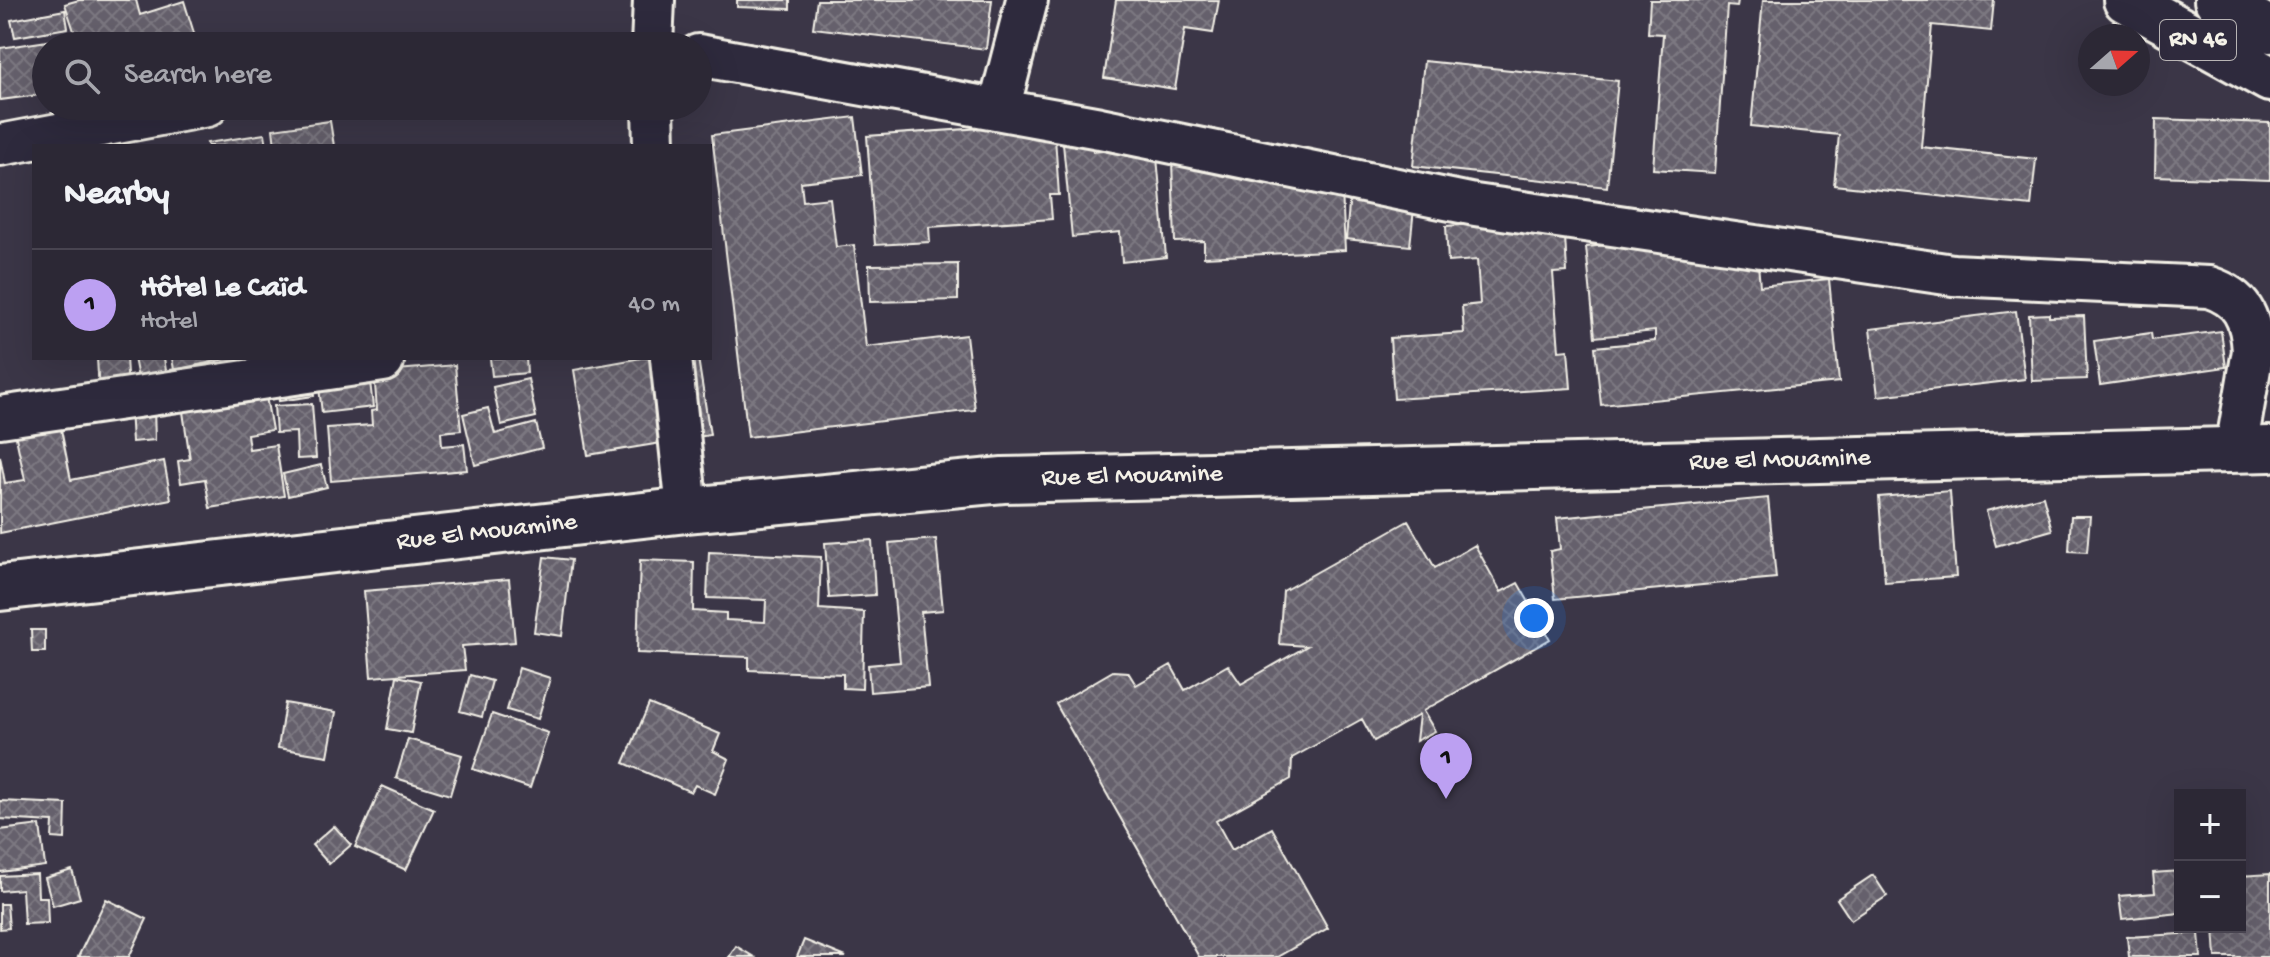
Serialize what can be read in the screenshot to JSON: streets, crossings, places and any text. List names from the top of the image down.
{
  "streets": {
    "main road": ["RN 46", "Rue El Mouamine"]
  },
  "north": "right",
  "page": {
    "search": "Search here",
    "heading": "Nearby",
    "list": [
      {
        "mark": "1",
        "name": "Hôtel Le Caïd",
        "note": "Hotel",
        "value": "40 m"
      }
    ],
    "pins": "1",
    "map_buttons": ["+", "−"]
  }
}
